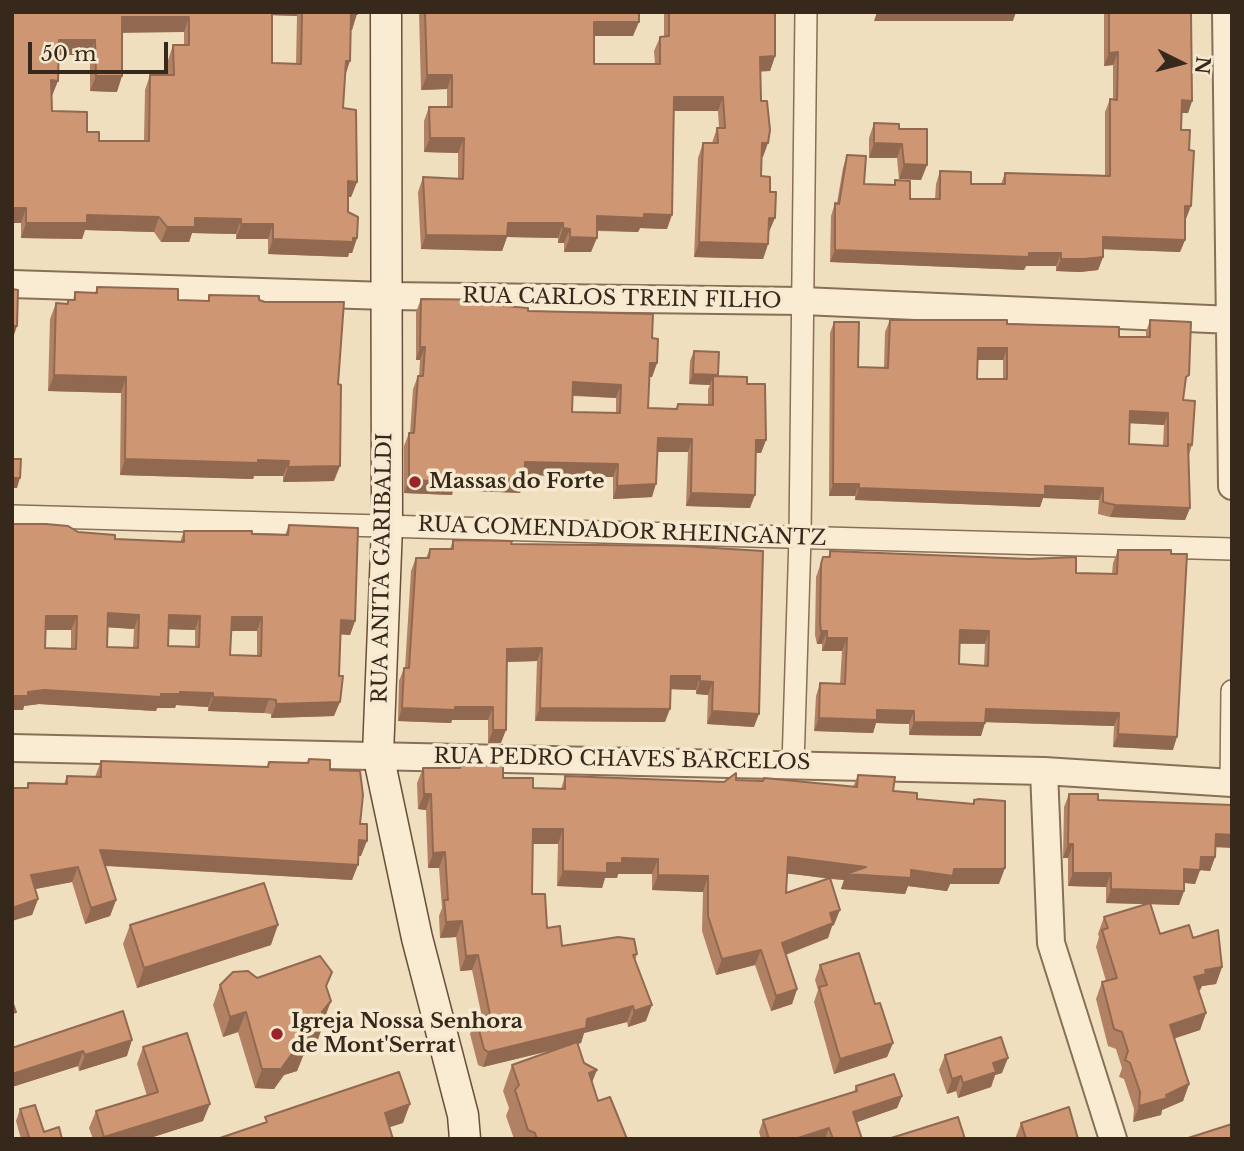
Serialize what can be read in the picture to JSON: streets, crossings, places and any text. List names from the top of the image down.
{
  "streets": {
    "main road": ["RUA ANITA GARIBALDI"],
    "street": ["RUA CARLOS TREIN FILHO", "RUA COMENDADOR RHEINGANTZ", "RUA PEDRO CHAVES BARCELOS"]
  },
  "crossings": [
    ["RUA CARLOS TREIN FILHO", "RUA ANITA GARIBALDI"],
    ["RUA COMENDADOR RHEINGANTZ", "RUA ANITA GARIBALDI"],
    ["RUA ANITA GARIBALDI", "RUA PEDRO CHAVES BARCELOS"]
  ],
  "places": ["Massas do Forte", "Igreja Nossa Senhora de Mont'Serrat"],
  "scale_bar": "50 m",
  "north": "right"
}
